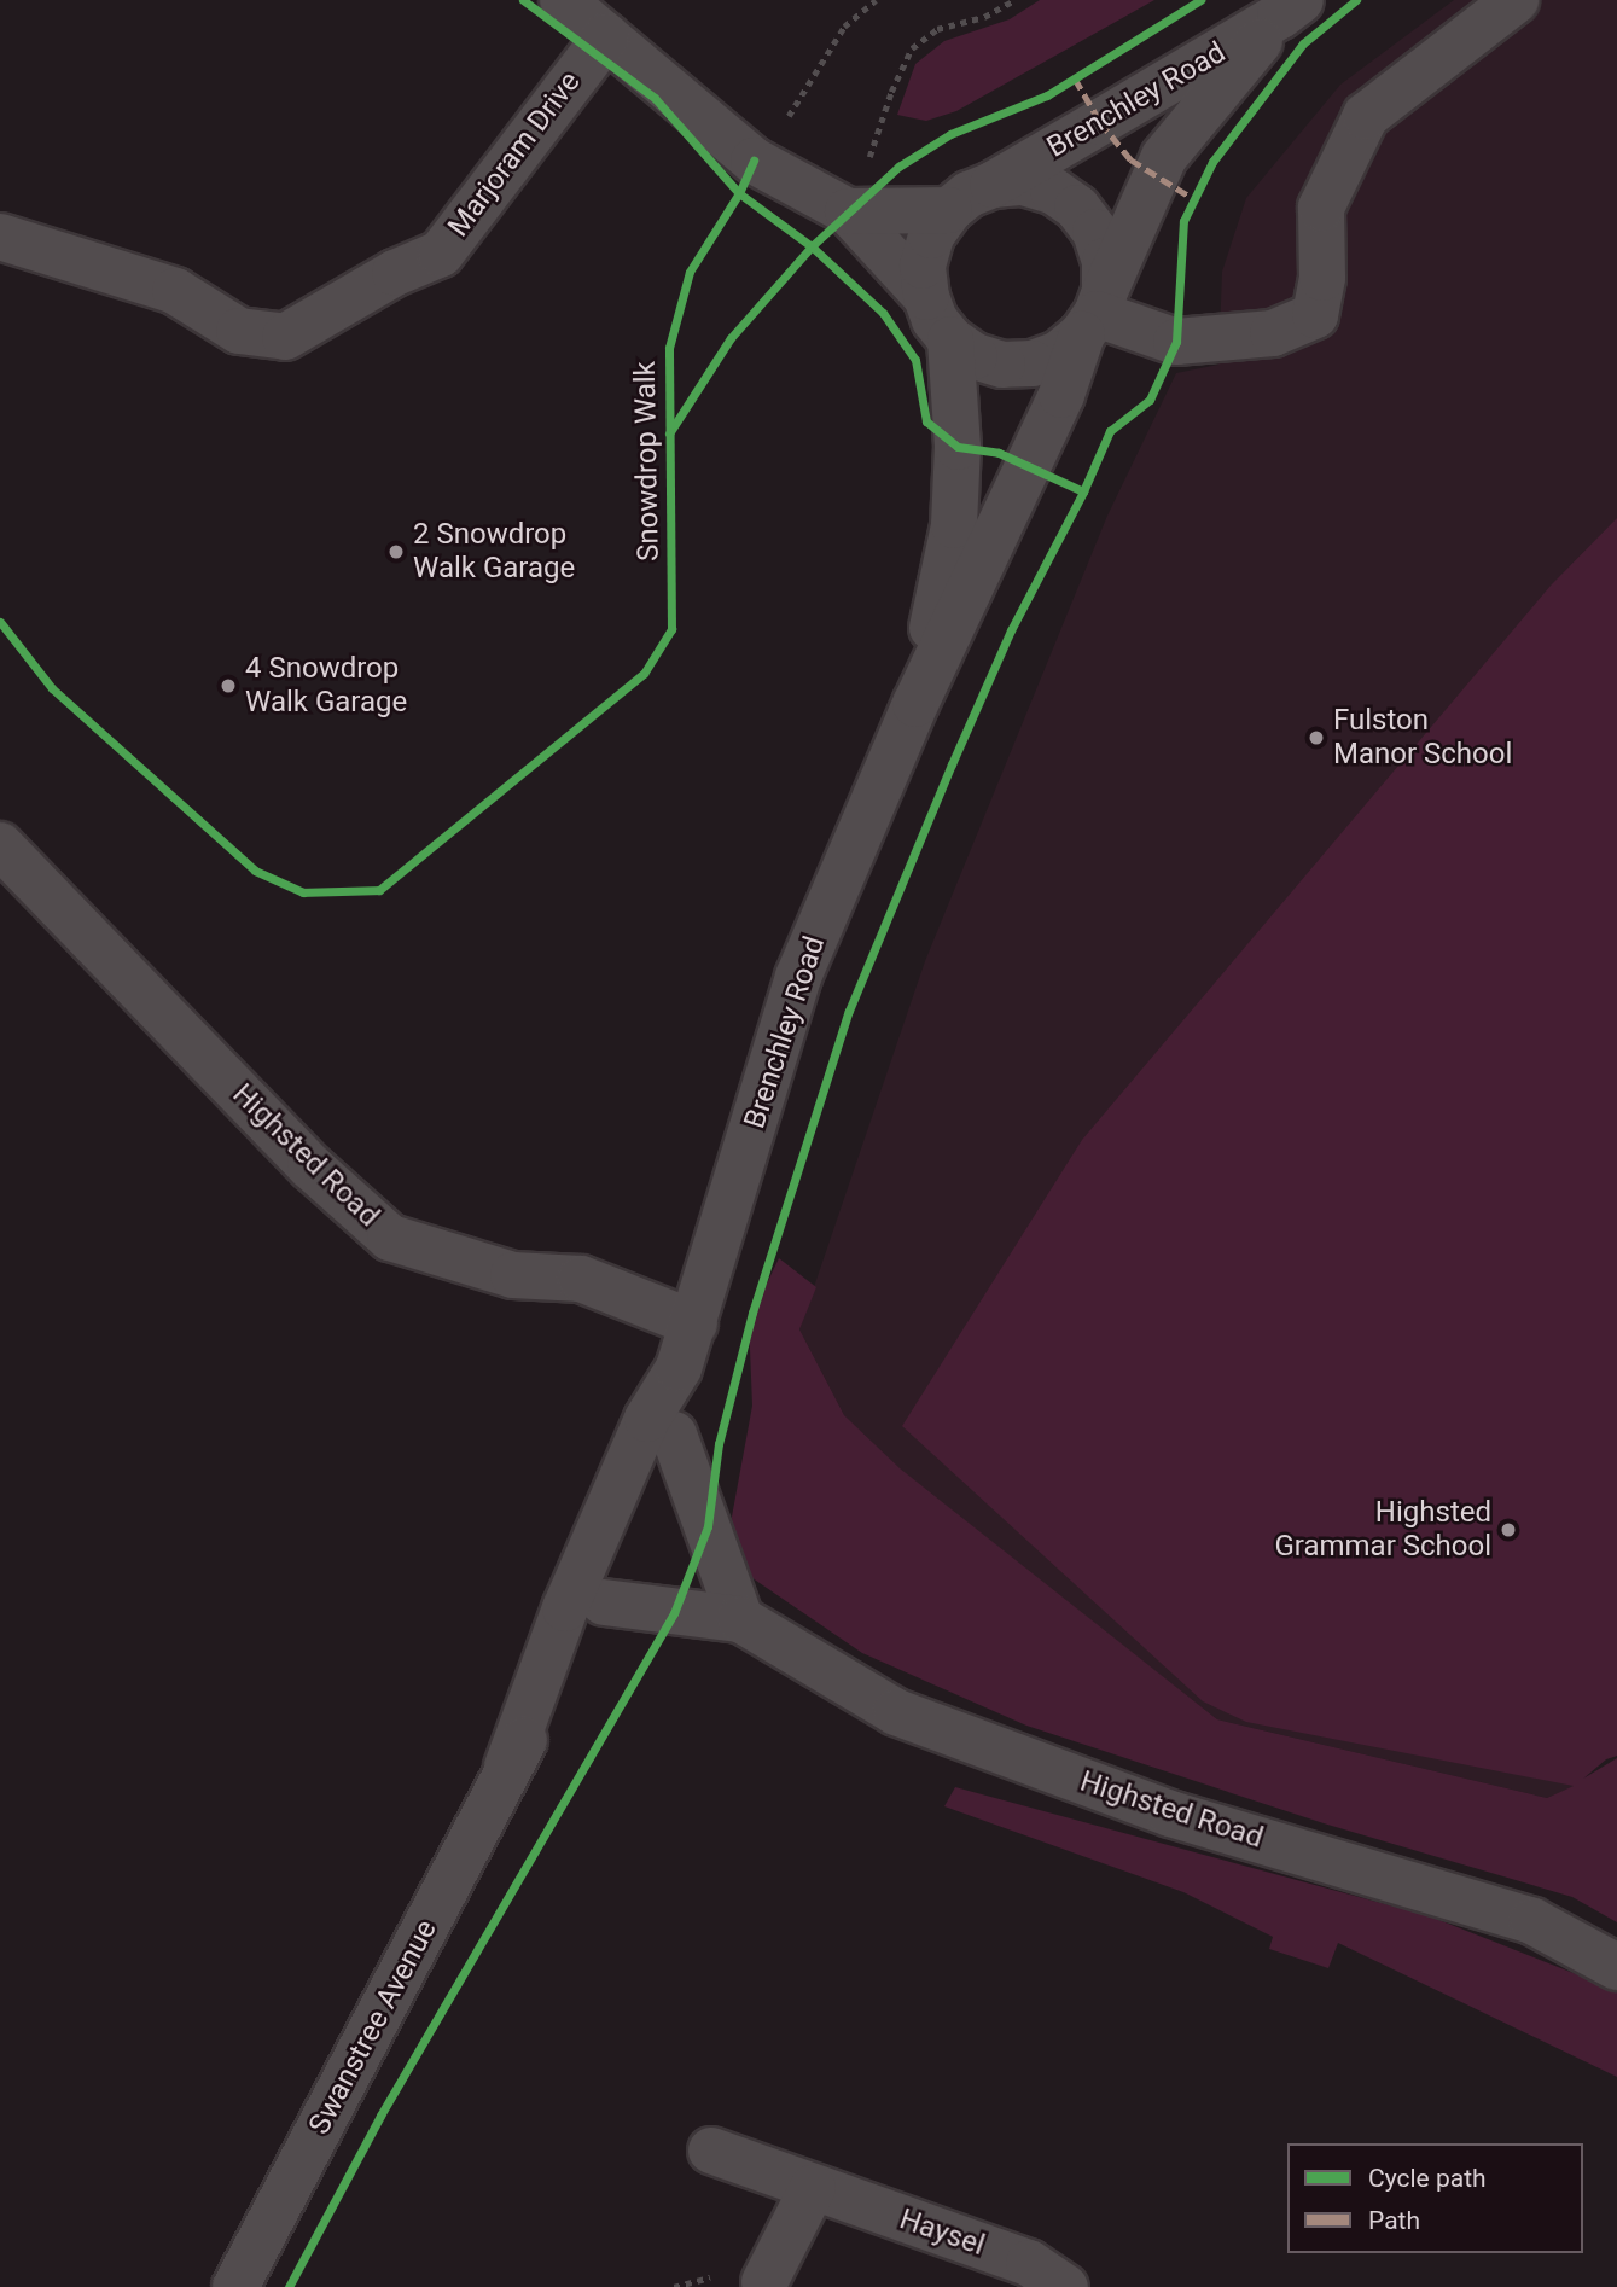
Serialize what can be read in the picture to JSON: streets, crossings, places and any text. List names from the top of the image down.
{
  "streets": {
    "street": [
      "Brenchley Road",
      "Marjoram Drive",
      "Highsted Road",
      "Swanstree Avenue",
      "Haysel"
    ],
    "cycle path": ["Snowdrop Walk"]
  },
  "crossings": [
    ["Brenchley Road", "Highsted Road"],
    ["Brenchley Road", "Swanstree Avenue"],
    ["Highsted Road", "Swanstree Avenue"]
  ],
  "places": [
    "2 Snowdrop Walk Garage",
    "4 Snowdrop Walk Garage",
    "Fulston Manor School",
    "Highsted Grammar School"
  ],
  "legend": ["Cycle path", "Path"]
}
